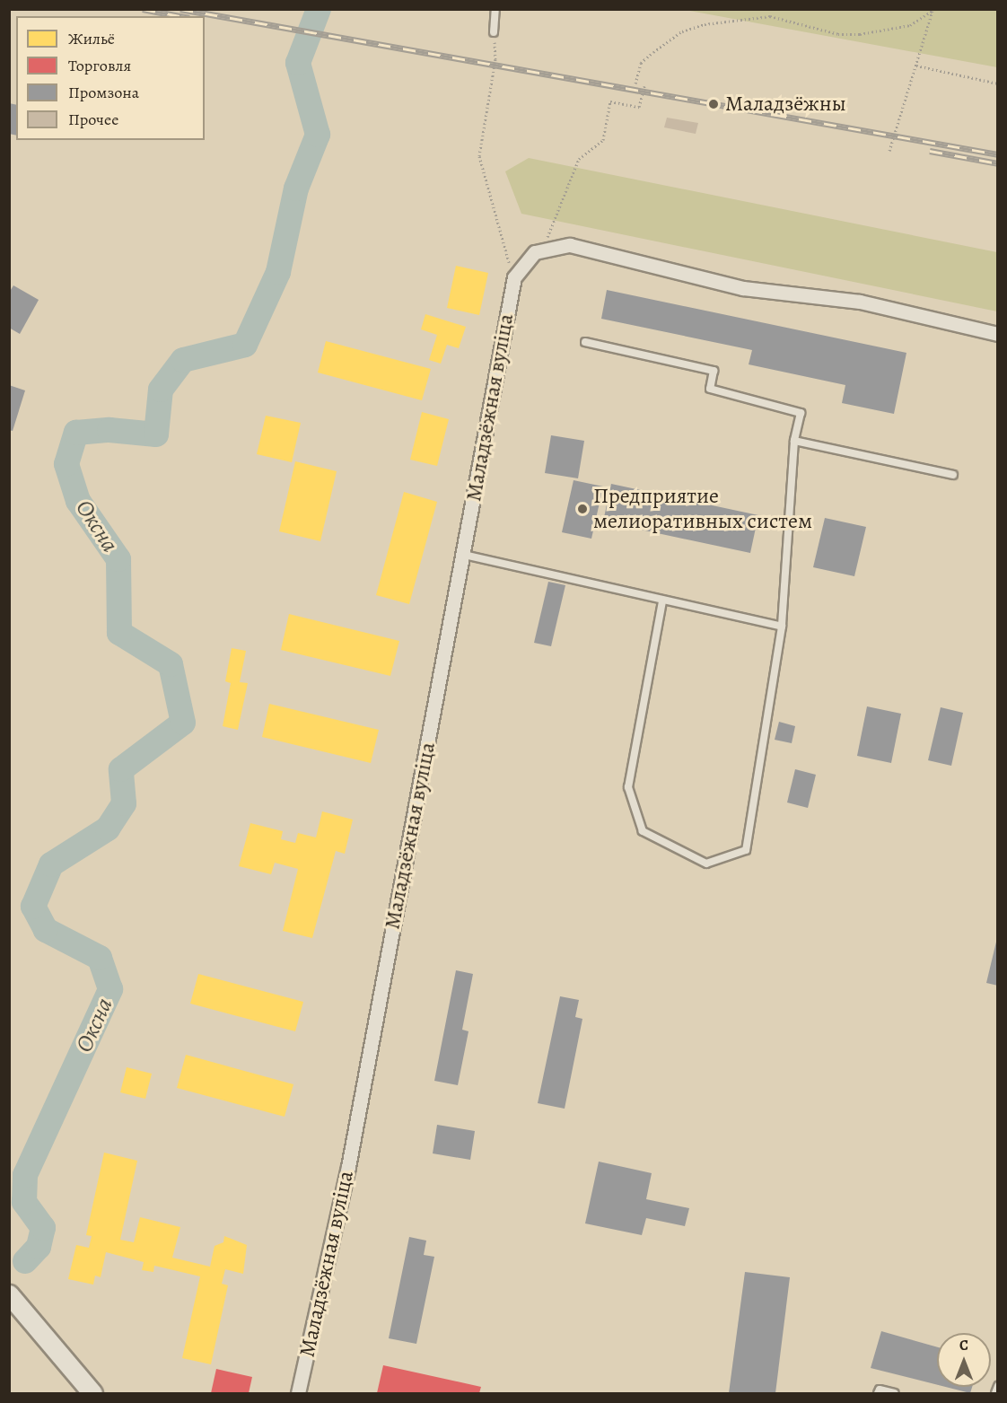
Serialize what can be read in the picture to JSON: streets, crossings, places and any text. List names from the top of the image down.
{
  "streets": {
    "street": ["Маладзёжная вуліца"]
  },
  "water": ["Оксна"],
  "places": ["Маладзёжны", "Предприятие мелиоративных систем"],
  "legend": [
    "Жильё",
    "Торговля",
    "Промзона",
    "Прочее"
  ],
  "north": "top"
}
